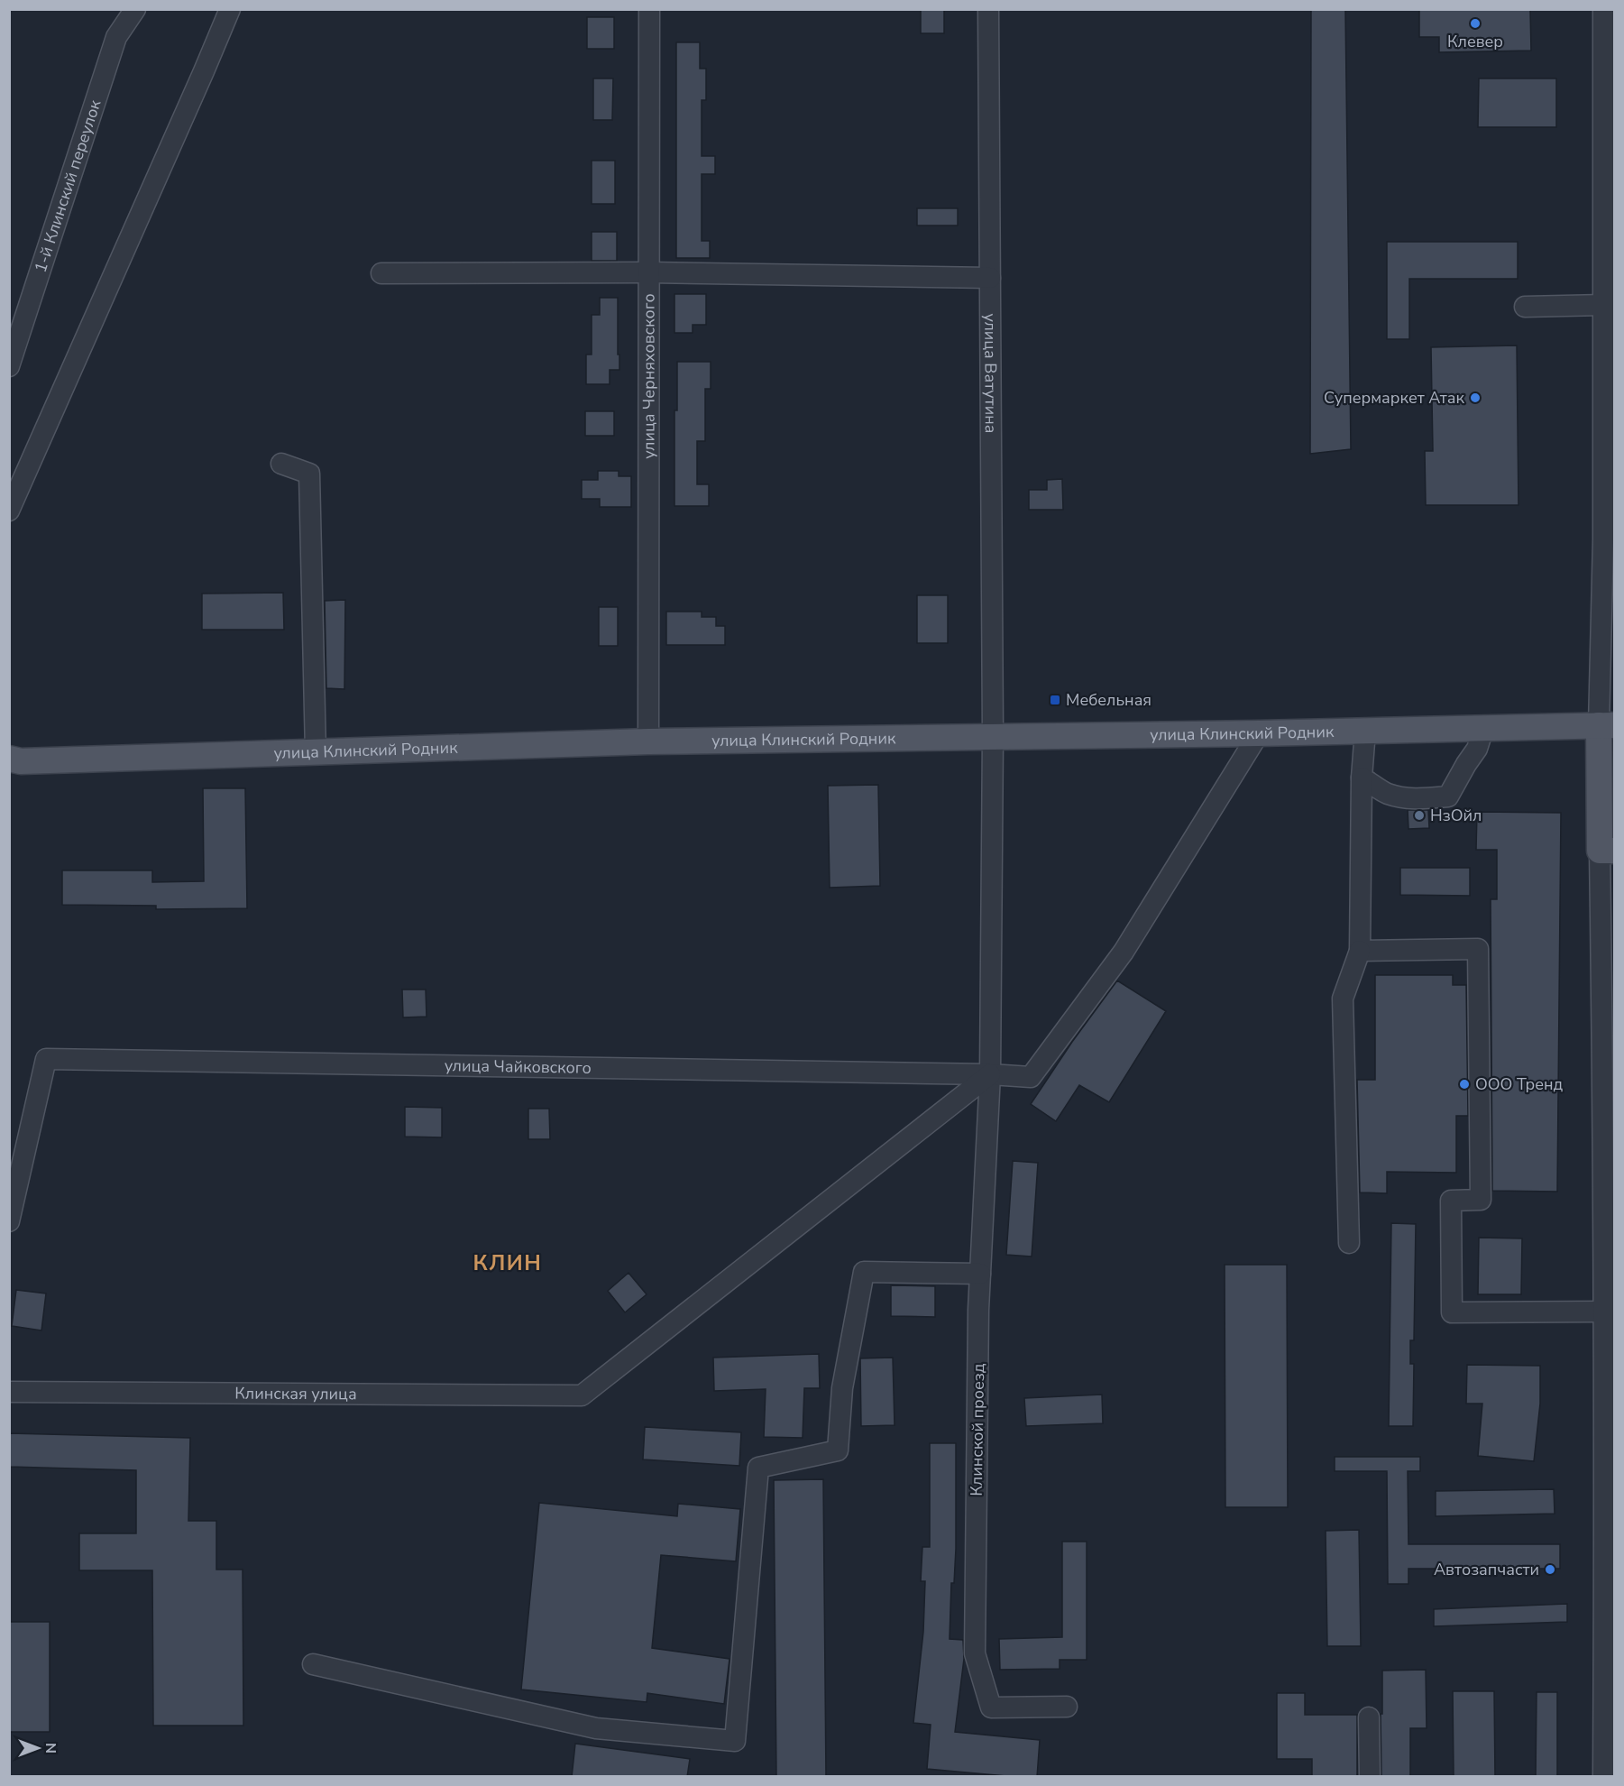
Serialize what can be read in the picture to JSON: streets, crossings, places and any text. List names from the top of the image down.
{
  "streets": {
    "main road": ["улица Клинский Родник"],
    "street": [
      "1-й Клинский переулок",
      "улица Ватутина",
      "улица Черняховского",
      "улица Чайковского",
      "Клинская улица",
      "Клинской проезд"
    ]
  },
  "crossings": [
    ["улица Ватутина", "улица Клинский Родник"],
    ["улица Ватутина", "улица Чайковского"],
    ["улица Ватутина", "Клинская улица"],
    ["улица Ватутина", "Клинской проезд"],
    ["улица Черняховского", "улица Клинский Родник"],
    ["улица Клинский Родник", "улица Чайковского"],
    ["улица Чайковского", "Клинская улица"],
    ["улица Чайковского", "Клинской проезд"],
    ["Клинская улица", "Клинской проезд"]
  ],
  "districts": ["КЛИН"],
  "places": {
    "other": [
      "Клевер",
      "Супермаркет Атак",
      "НзОйл",
      "ООО Тренд",
      "Автозапчасти"
    ],
    "transit": ["Мебельная"]
  },
  "north": "right"
}
